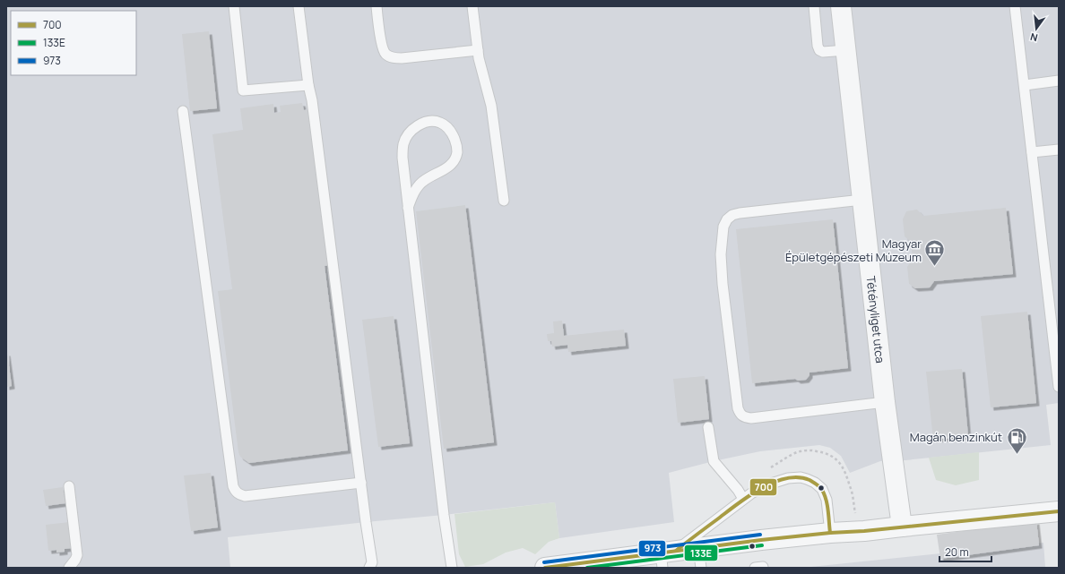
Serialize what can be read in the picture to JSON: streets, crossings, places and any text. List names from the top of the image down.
{
  "streets": {
    "street": ["Tétényliget utca"]
  },
  "places": {
    "museum": ["Magyar Épületgépészeti Múzeum"],
    "fuel station": ["Magán benzinkút"]
  },
  "lines": ["transit line 700", "transit line 973", "transit line 133E"],
  "legend": ["700", "133E", "973"],
  "scale_bar": "20 m",
  "north": "bottom"
}
